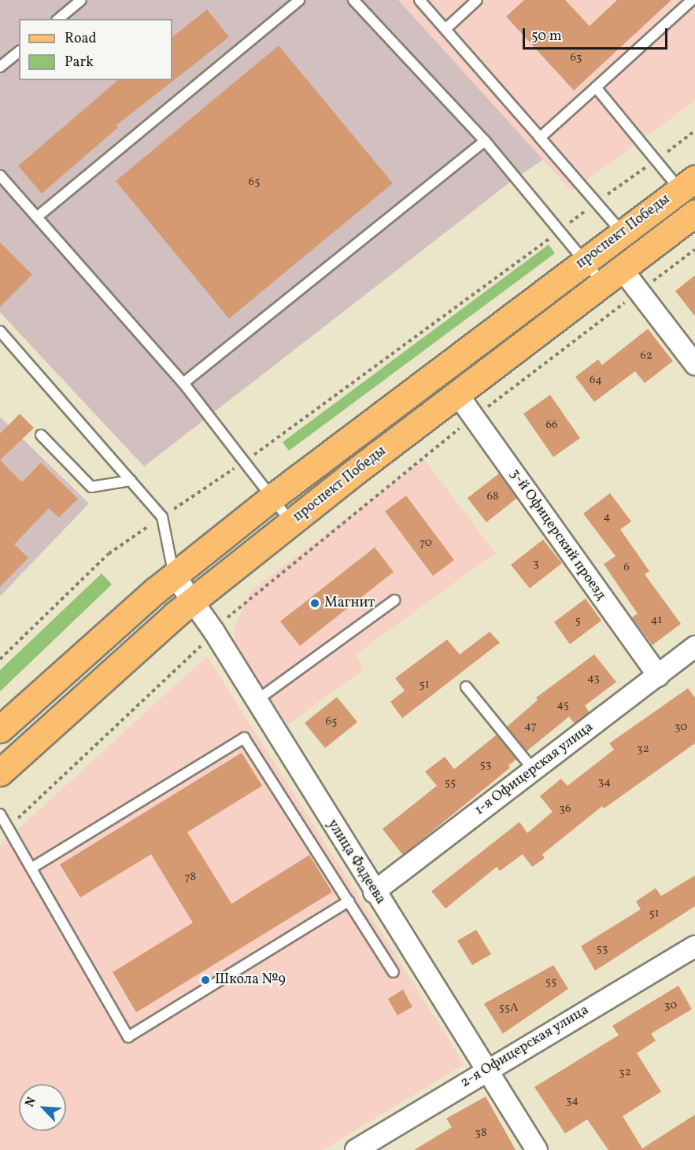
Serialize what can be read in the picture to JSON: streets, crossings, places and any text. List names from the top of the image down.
{
  "streets": {
    "main road": ["проспект Победы"],
    "street": [
      "3-й Офицерский проезд",
      "1-я Офицерская улица",
      "улица Фадеева",
      "2-я Офицерская улица"
    ]
  },
  "crossings": [
    ["проспект Победы", "3-й Офицерский проезд"],
    ["проспект Победы", "улица Фадеева"],
    ["3-й Офицерский проезд", "1-я Офицерская улица"],
    ["1-я Офицерская улица", "улица Фадеева"],
    ["улица Фадеева", "2-я Офицерская улица"]
  ],
  "places": ["Магнит", "Школа №9"],
  "house_numbers": [
    "63",
    "65",
    "62",
    "64",
    "66",
    "68",
    "4",
    "70",
    "3",
    "6",
    "41",
    "5",
    "43",
    "51",
    "45",
    "65",
    "47",
    "30",
    "32",
    "53",
    "34",
    "55",
    "36",
    "78",
    "51",
    "53",
    "55",
    "30",
    "55А",
    "32",
    "34",
    "38"
  ],
  "legend": ["Road", "Park"],
  "scale_bar": "50 m",
  "north": "top left"
}
